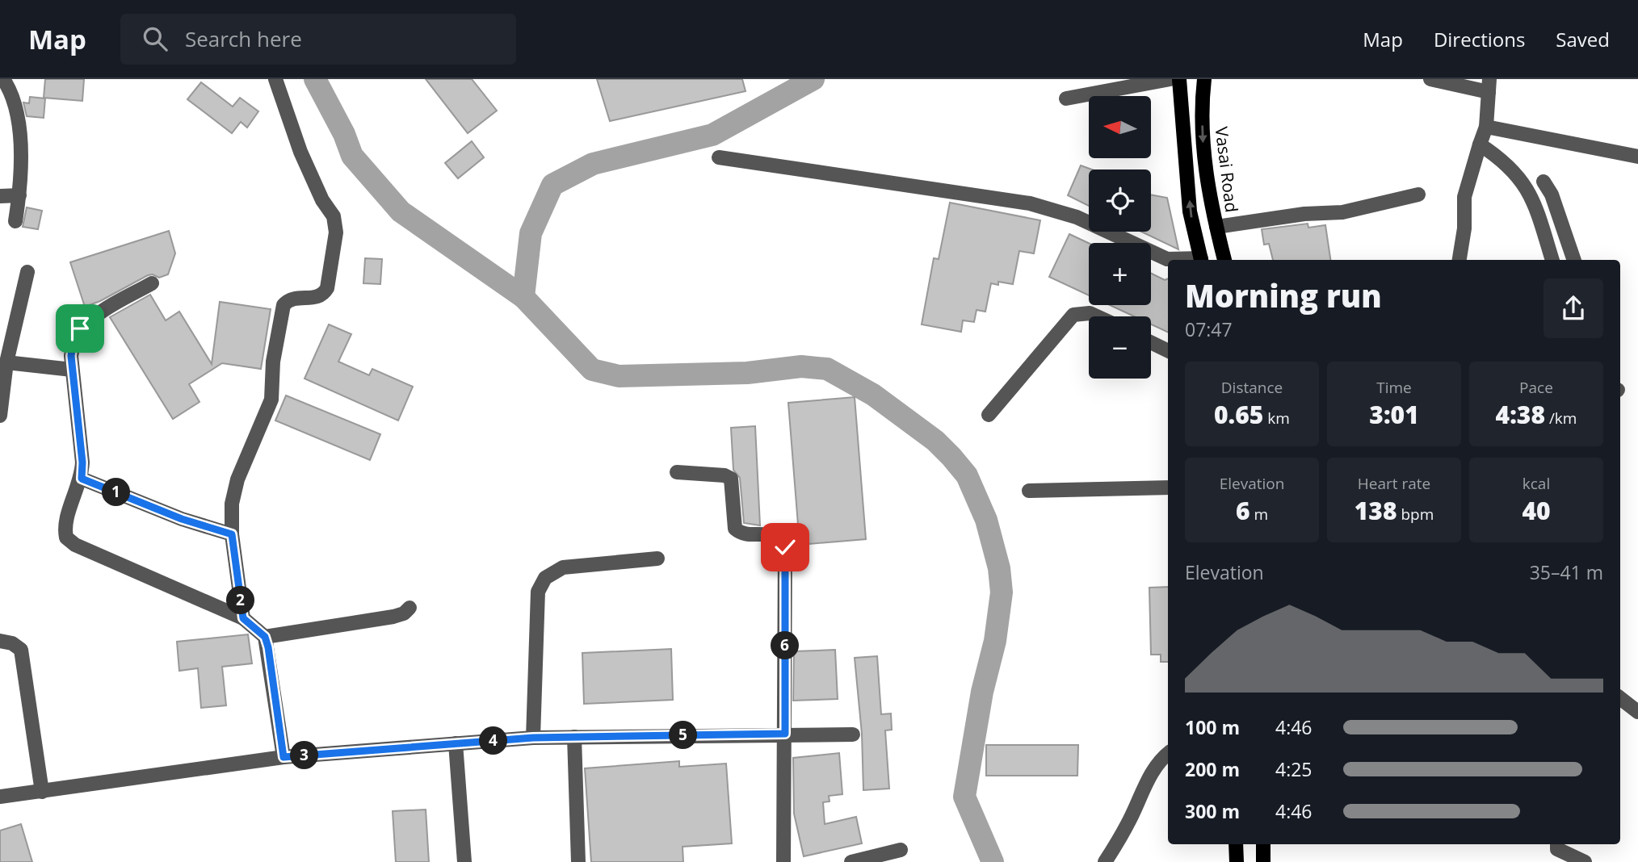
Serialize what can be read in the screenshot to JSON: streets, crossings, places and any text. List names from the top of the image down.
{
  "streets": {
    "main road": ["Vasai Road"]
  },
  "north": "left",
  "page": {
    "header": "Map",
    "search": "Search here",
    "nav": ["Map", "Directions", "Saved"],
    "map_buttons": ["+", "−"],
    "heading": ["Morning run", "07:47"],
    "stats": [
      ["Distance", "0.65 km"],
      ["Time", "3:01"],
      ["Pace", "4:38 /km"],
      ["Elevation", "6 m"],
      ["Heart rate", "138 bpm"],
      ["kcal", "40"]
    ],
    "pins": [
      "1",
      "2",
      "6",
      "5",
      "4",
      "3"
    ],
    "chart": ["Elevation", "35–41 m"],
    "list": [
      {
        "name": "100 m",
        "note": "4:46"
      },
      {
        "name": "200 m",
        "note": "4:25"
      },
      {
        "name": "300 m",
        "note": "4:46"
      }
    ]
  }
}
